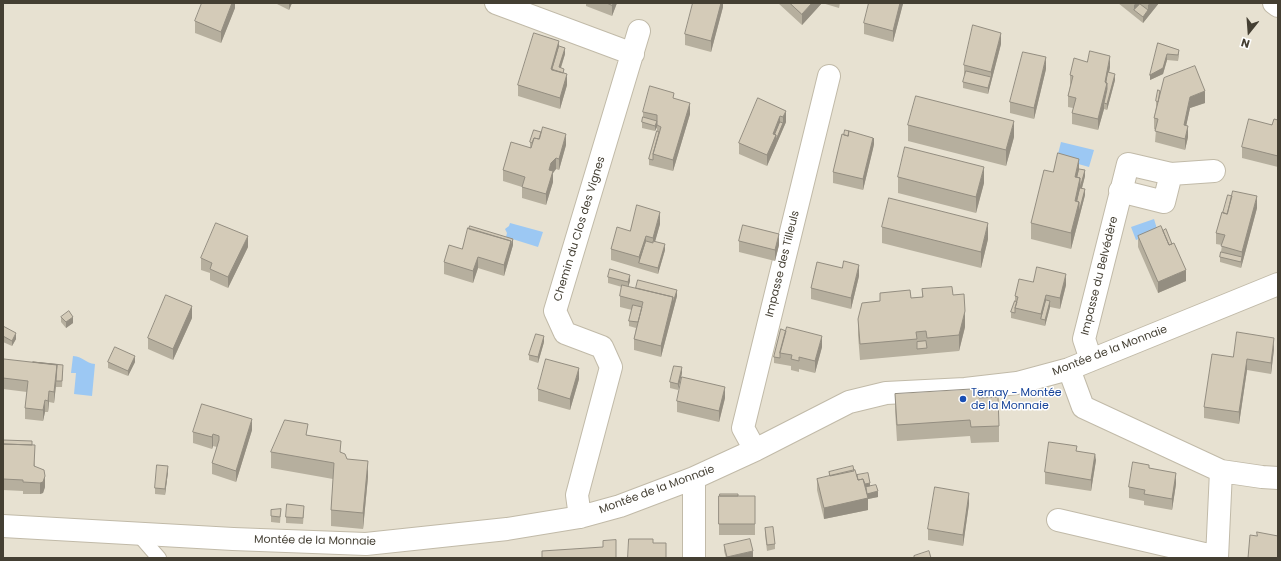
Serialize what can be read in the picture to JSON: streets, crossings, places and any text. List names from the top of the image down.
{
  "streets": {
    "street": [
      "Chemin du Clos des Vignes",
      "Impasse des Tilleuls",
      "Impasse du Belvédère",
      "Montée de la Monnaie"
    ]
  },
  "crossings": [
    ["Chemin du Clos des Vignes", "Montée de la Monnaie"],
    ["Impasse des Tilleuls", "Montée de la Monnaie"],
    ["Impasse du Belvédère", "Montée de la Monnaie"]
  ],
  "places": ["Ternay - Montée de la Monnaie"],
  "north": "bottom"
}
